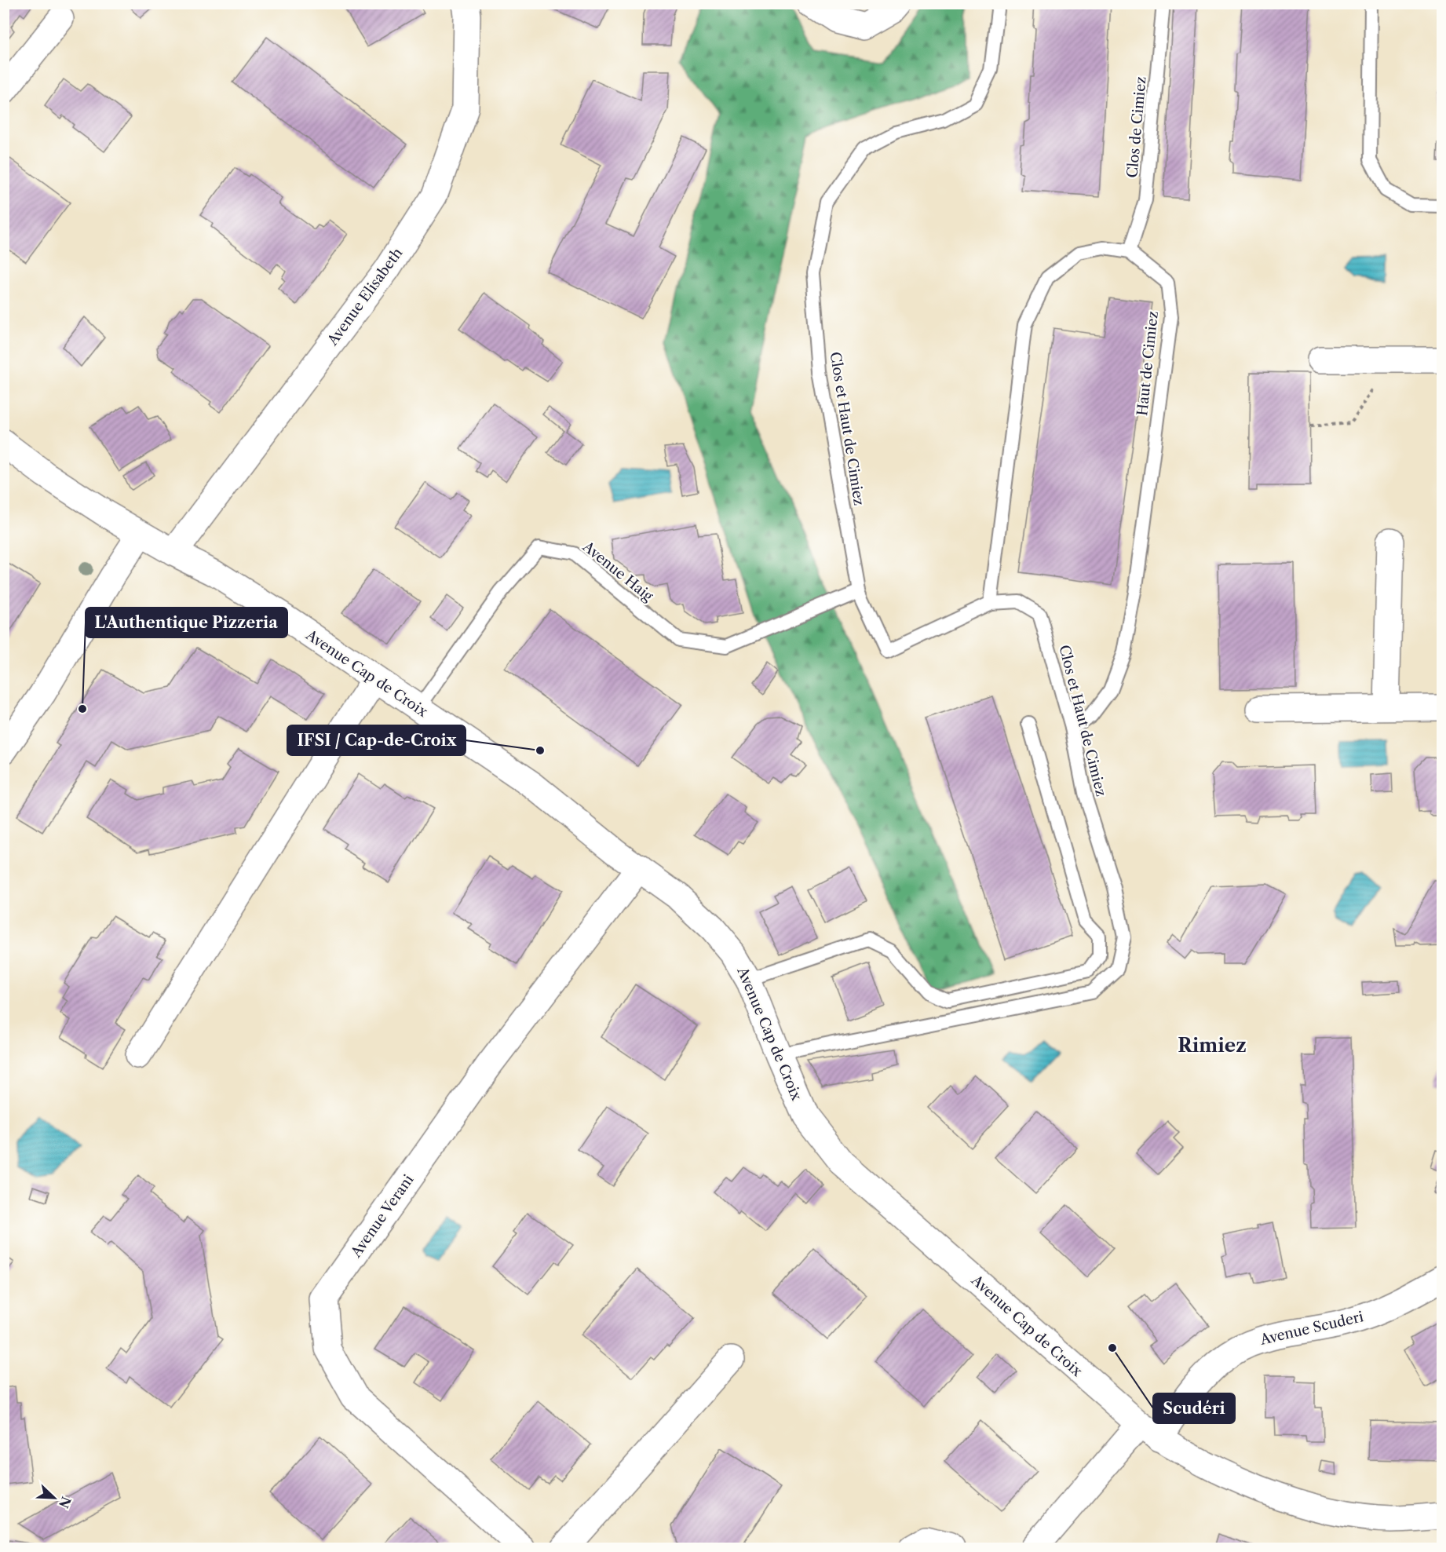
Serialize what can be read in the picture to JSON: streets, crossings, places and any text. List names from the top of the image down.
{
  "streets": {
    "street": [
      "Avenue Elisabeth",
      "Avenue Cap de Croix",
      "Avenue Verani",
      "Avenue Scuderi"
    ],
    "lane": [
      "Clos de Cimiez",
      "Haut de Cimiez",
      "Clos et Haut de Cimiez",
      "Avenue Haig"
    ]
  },
  "crossings": [
    ["Clos de Cimiez", "Haut de Cimiez"],
    ["Avenue Elisabeth", "Avenue Cap de Croix"],
    ["Haut de Cimiez", "Clos et Haut de Cimiez"],
    ["Clos et Haut de Cimiez", "Avenue Haig"],
    ["Clos et Haut de Cimiez", "Avenue Cap de Croix"],
    ["Avenue Haig", "Avenue Cap de Croix"],
    ["Avenue Cap de Croix", "Avenue Verani"],
    ["Avenue Cap de Croix", "Avenue Scuderi"]
  ],
  "districts": ["Rimiez"],
  "places": ["L'Authentique Pizzeria", "IFSI / Cap-de-Croix", "Scudéri"],
  "north": "bottom right"
}
